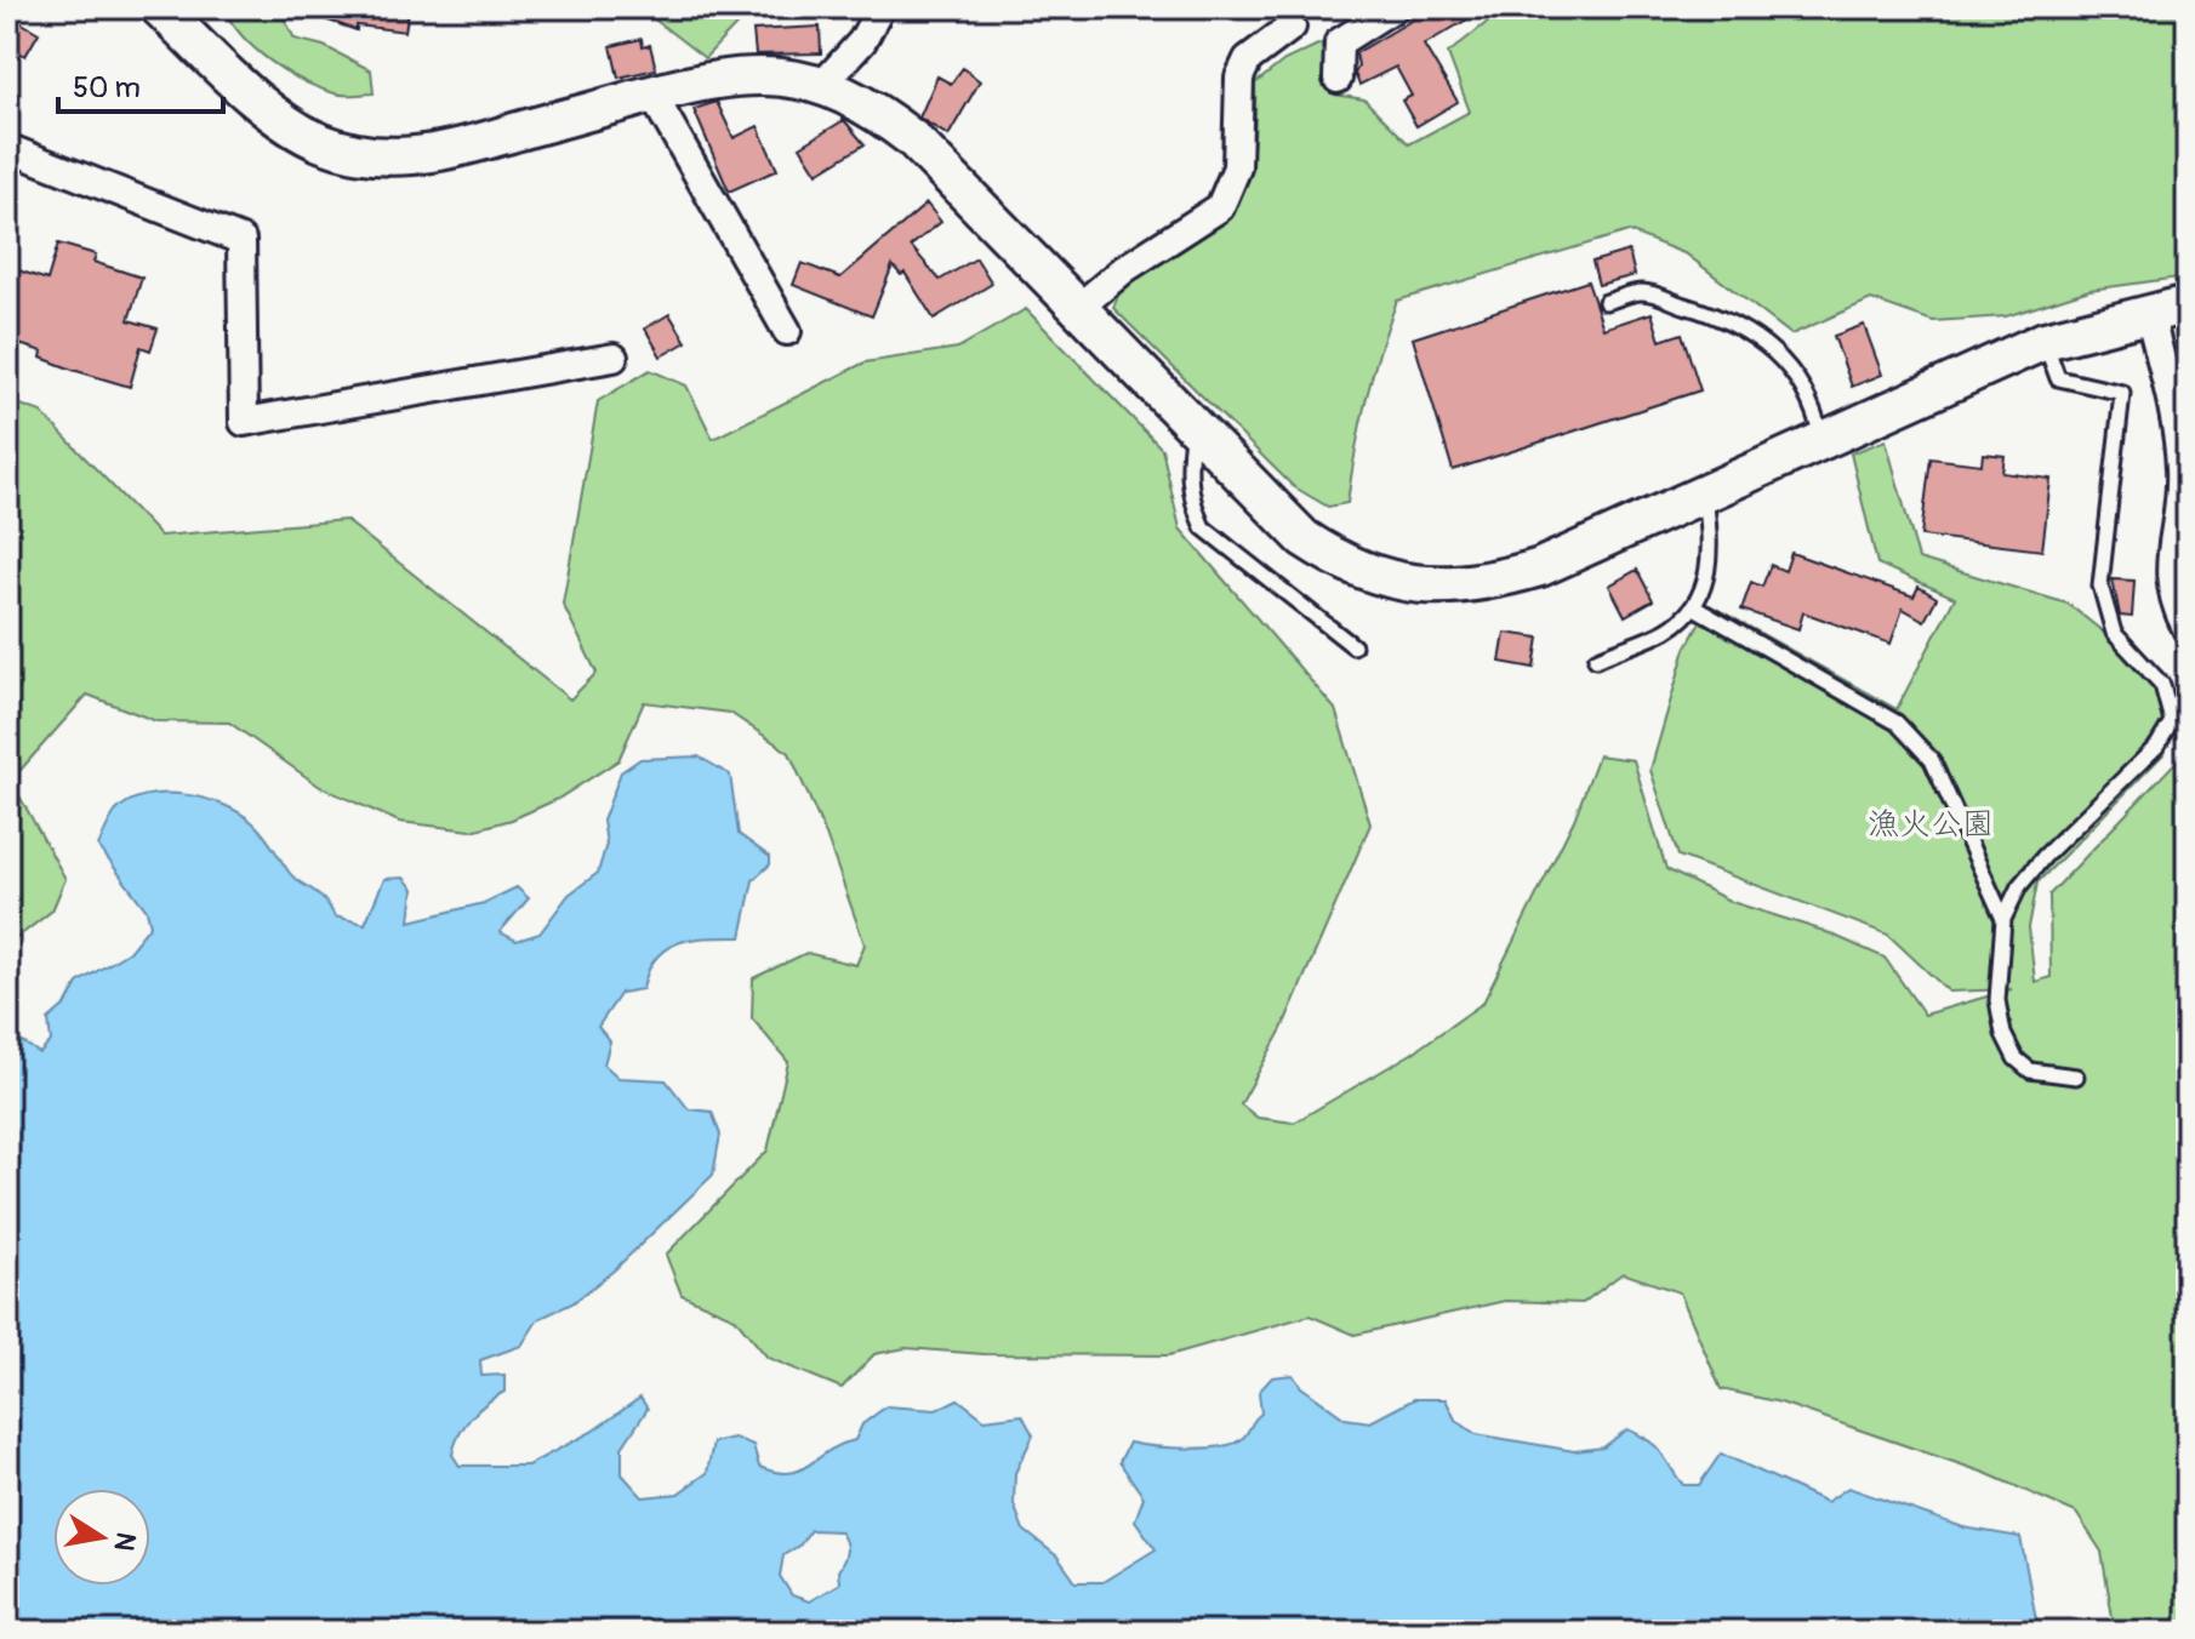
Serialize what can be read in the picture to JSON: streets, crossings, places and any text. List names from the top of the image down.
{
  "parks": ["漁火公園"],
  "scale_bar": "50 m",
  "north": "right"
}
